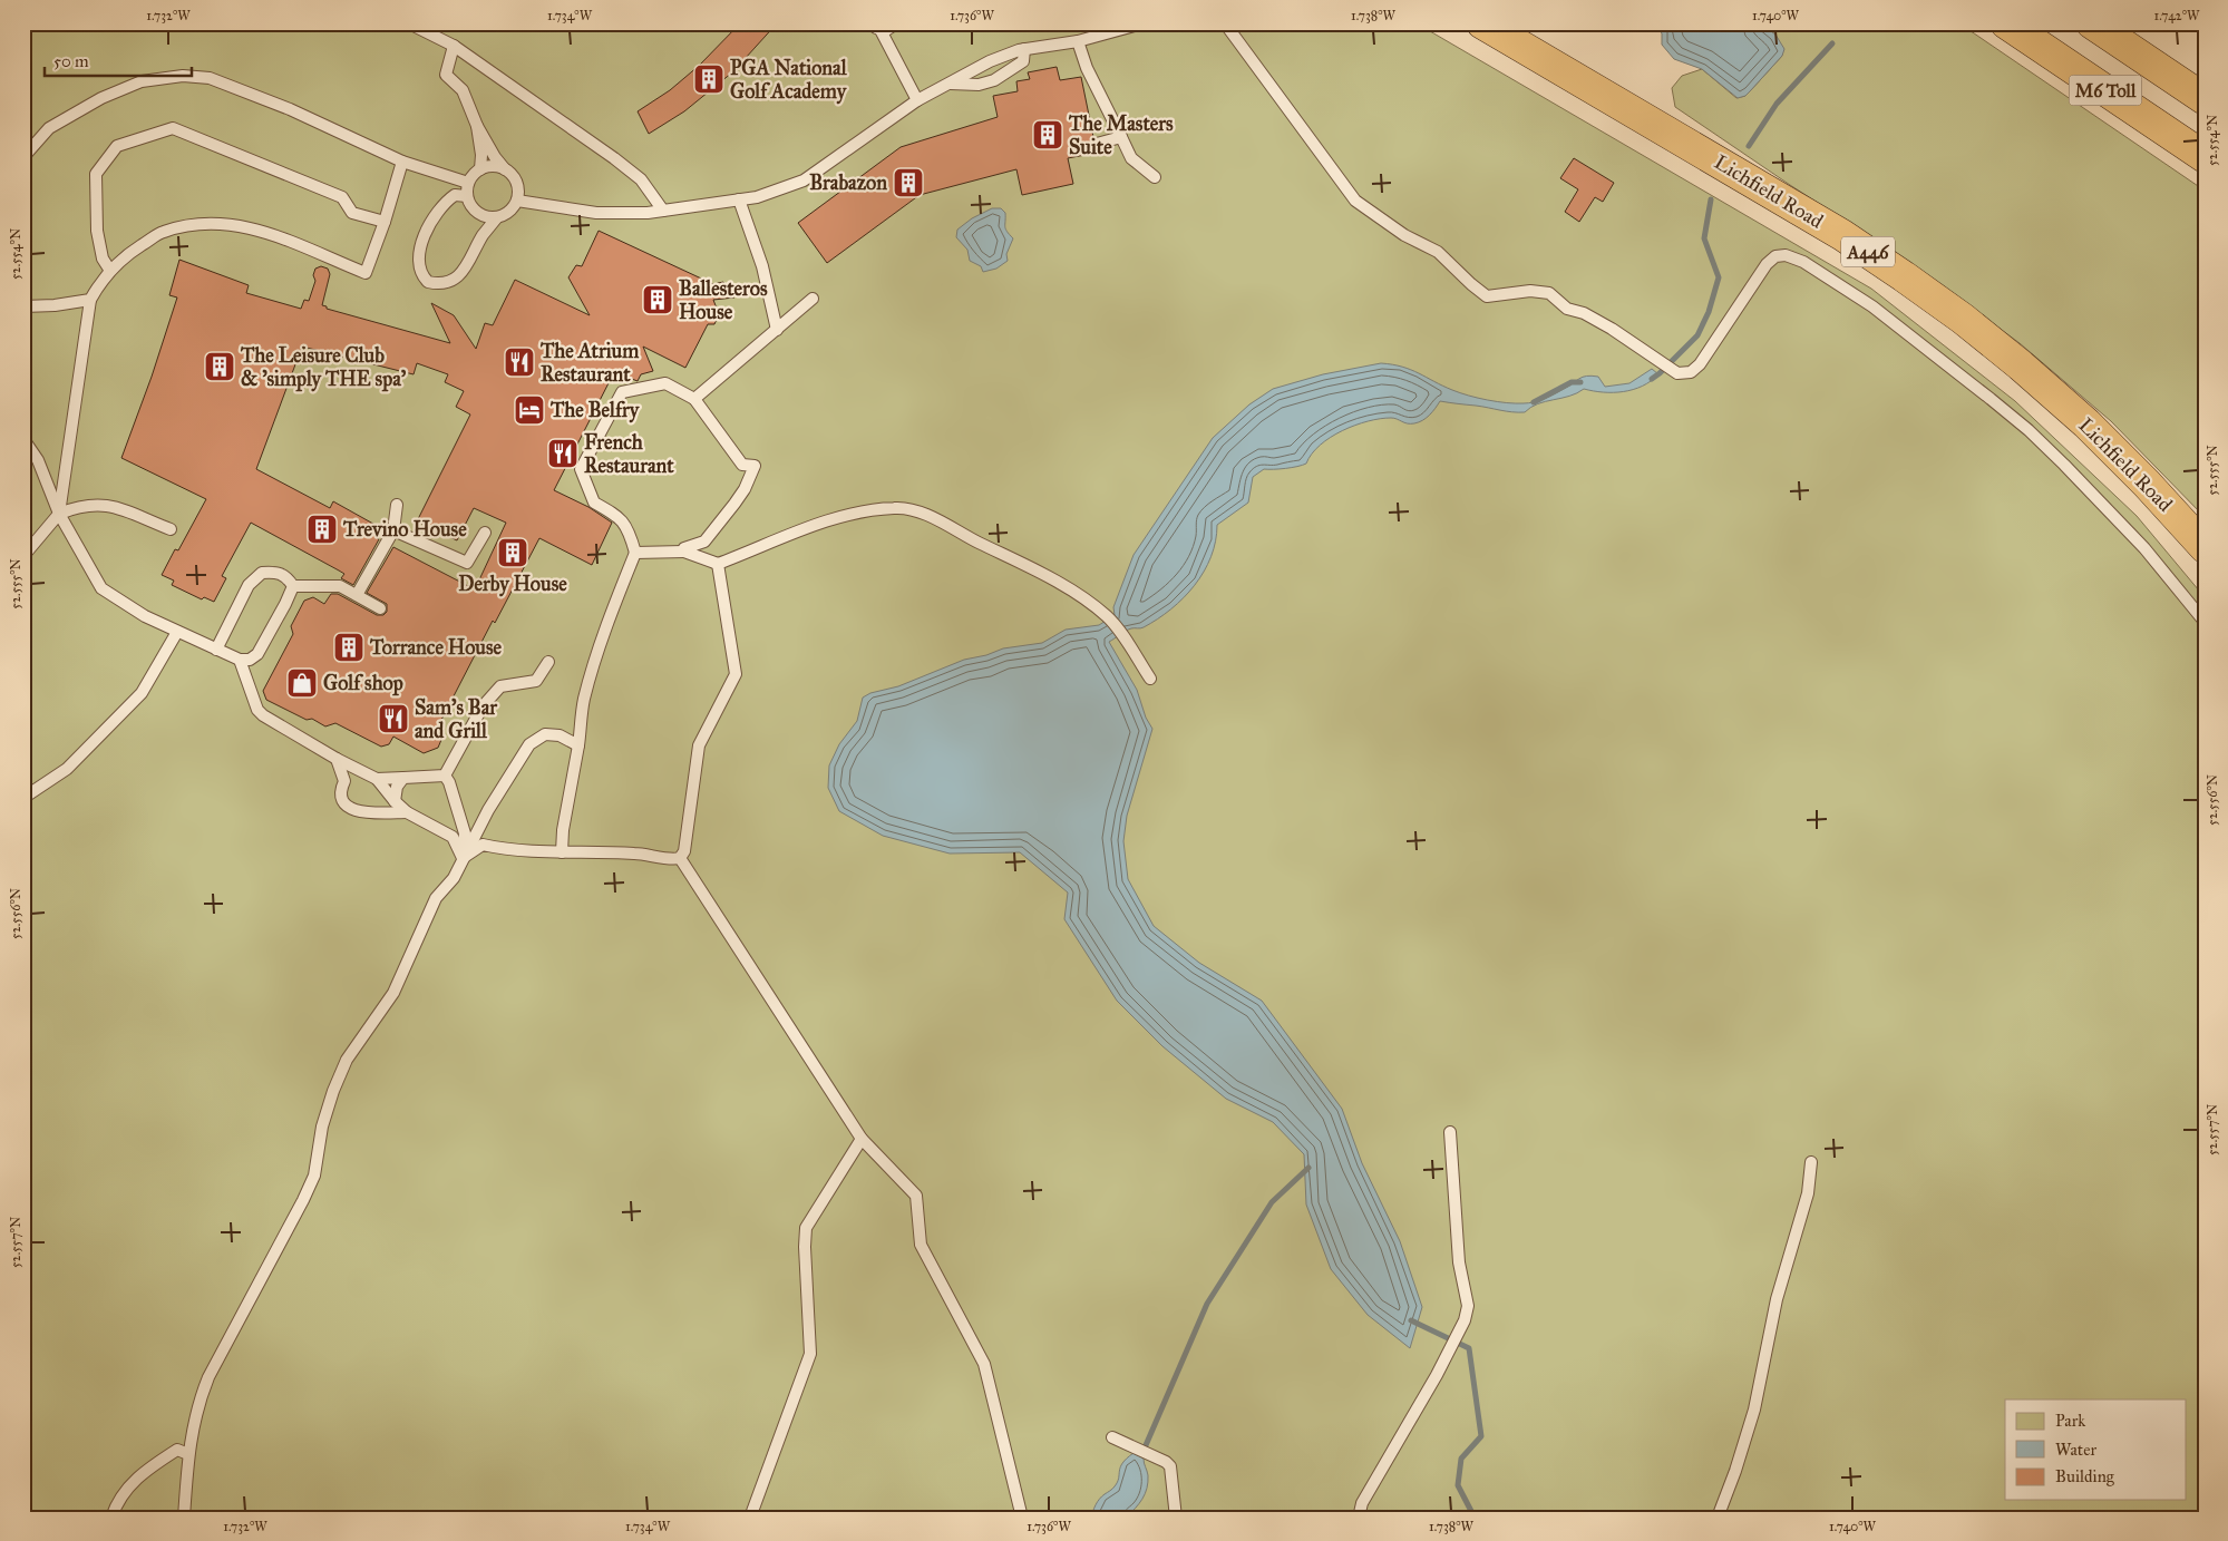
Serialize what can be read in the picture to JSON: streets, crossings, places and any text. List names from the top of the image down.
{
  "streets": {
    "highway": ["M6 Toll", "Lichfield Road", "A446"]
  },
  "places": {
    "building": [
      "PGA National Golf Academy",
      "The Masters Suite",
      "Brabazon",
      "Ballesteros House",
      "The Leisure Club & 'simply THE spa'",
      "Trevino House",
      "Derby House",
      "Torrance House"
    ],
    "restaurant": ["The Atrium Restaurant", "French Restaurant", "Sam's Bar and Grill"],
    "hotel": ["The Belfry"],
    "shop": ["Golf shop"]
  },
  "legend": ["Park", "Water", "Building"],
  "scale_bar": "50 m",
  "coordinates": [
    "1.732°W",
    "1.734°W",
    "1.736°W",
    "1.738°W",
    "1.740°W",
    "1.742°W",
    "52.554°N",
    "52.555°N",
    "52.556°N",
    "52.557°N"
  ]
}
